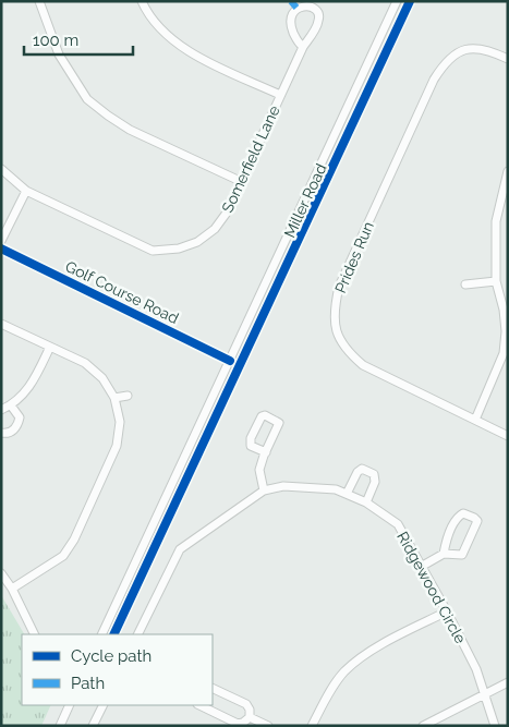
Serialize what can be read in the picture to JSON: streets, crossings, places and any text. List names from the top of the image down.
{
  "streets": {
    "street": [
      "Somerfield Lane",
      "Miller Road",
      "Prides Run",
      "Golf Course Road",
      "Ridgewood Circle"
    ]
  },
  "crossings": [
    ["Miller Road", "Golf Course Road"]
  ],
  "legend": ["Cycle path", "Path"],
  "scale_bar": "100 m"
}
